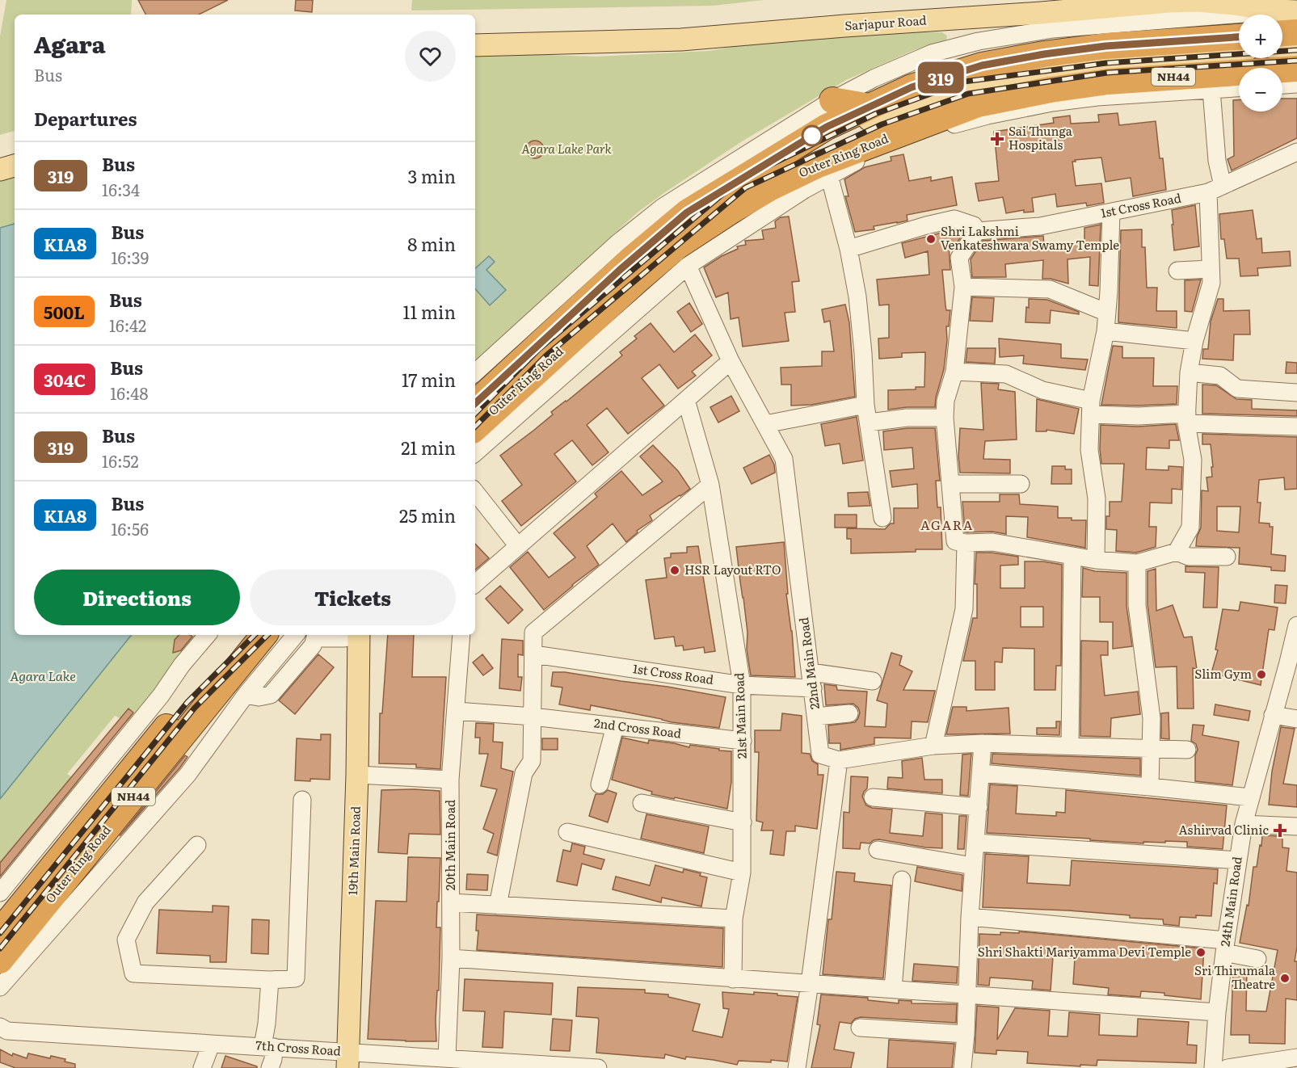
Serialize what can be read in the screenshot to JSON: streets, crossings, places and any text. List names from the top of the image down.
{
  "streets": {
    "highway": ["NH44", "Outer Ring Road"],
    "main road": ["Sarjapur Road", "19th Main Road"],
    "street": [
      "1st Cross Road",
      "22nd Main Road",
      "21st Main Road",
      "2nd Cross Road",
      "20th Main Road",
      "24th Main Road",
      "7th Cross Road"
    ]
  },
  "crossings": [
    ["1st Cross Road", "22nd Main Road"],
    ["1st Cross Road", "21st Main Road"],
    ["21st Main Road", "2nd Cross Road"],
    ["2nd Cross Road", "20th Main Road"],
    ["20th Main Road", "7th Cross Road"],
    ["19th Main Road", "7th Cross Road"]
  ],
  "districts": ["AGARA"],
  "water": ["Agara Lake"],
  "parks": ["Agara Lake Park"],
  "places": {
    "health": ["Sai Thunga Hospitals", "Ashirvad Clinic"],
    "other": [
      "Shri Lakshmi Venkateshwara Swamy Temple",
      "HSR Layout RTO",
      "Slim Gym",
      "Shri Shakti Mariyamma Devi Temple",
      "Sri Thirumala Theatre"
    ]
  },
  "lines": ["bus line 319"],
  "page": {
    "on_map": "319",
    "map_buttons": ["+", "−"],
    "heading": [
      ["Agara", "Bus"],
      "Departures"
    ],
    "list": [
      {
        "mark": "319",
        "name": "Bus",
        "note": "16:34",
        "value": "3 min"
      },
      {
        "mark": "KIA8",
        "name": "Bus",
        "note": "16:39",
        "value": "8 min"
      },
      {
        "mark": "500L",
        "name": "Bus",
        "note": "16:42",
        "value": "11 min"
      },
      {
        "mark": "304C",
        "name": "Bus",
        "note": "16:48",
        "value": "17 min"
      },
      {
        "mark": "319",
        "name": "Bus",
        "note": "16:52",
        "value": "21 min"
      },
      {
        "mark": "KIA8",
        "name": "Bus",
        "note": "16:56",
        "value": "25 min"
      }
    ],
    "buttons": ["Directions", "Tickets"]
  }
}
